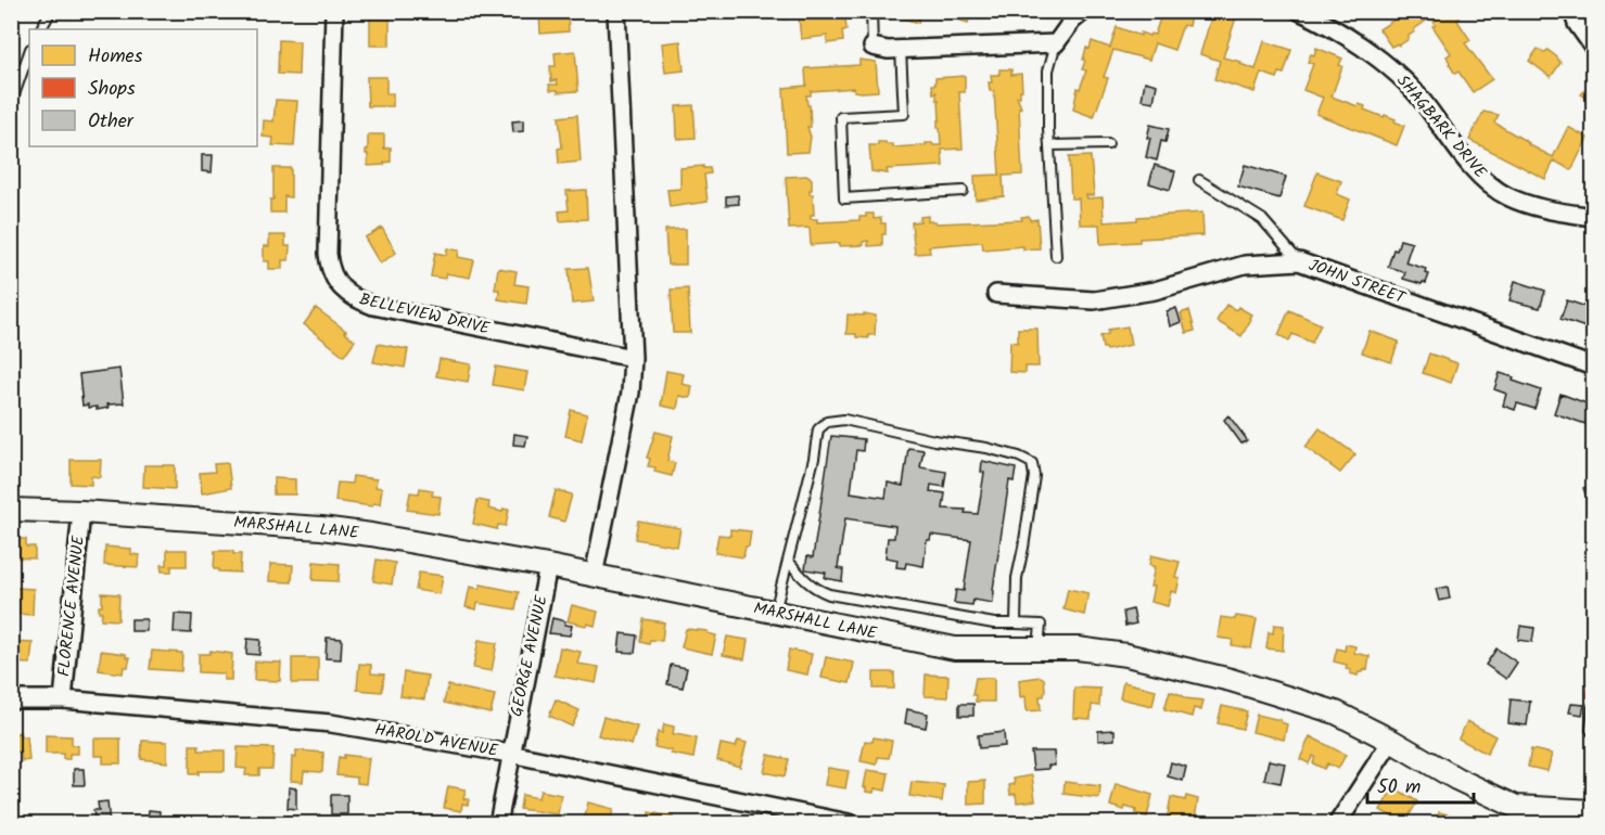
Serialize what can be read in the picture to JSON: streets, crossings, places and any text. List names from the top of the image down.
{
  "streets": {
    "street": [
      "SHAGBARK DRIVE",
      "JOHN STREET",
      "BELLEVIEW DRIVE",
      "MARSHALL LANE",
      "FLORENCE AVENUE",
      "GEORGE AVENUE",
      "HAROLD AVENUE"
    ]
  },
  "crossings": [
    ["MARSHALL LANE", "FLORENCE AVENUE"],
    ["MARSHALL LANE", "GEORGE AVENUE"],
    ["FLORENCE AVENUE", "HAROLD AVENUE"],
    ["GEORGE AVENUE", "HAROLD AVENUE"]
  ],
  "legend": ["Homes", "Shops", "Other"],
  "scale_bar": "50 m"
}
